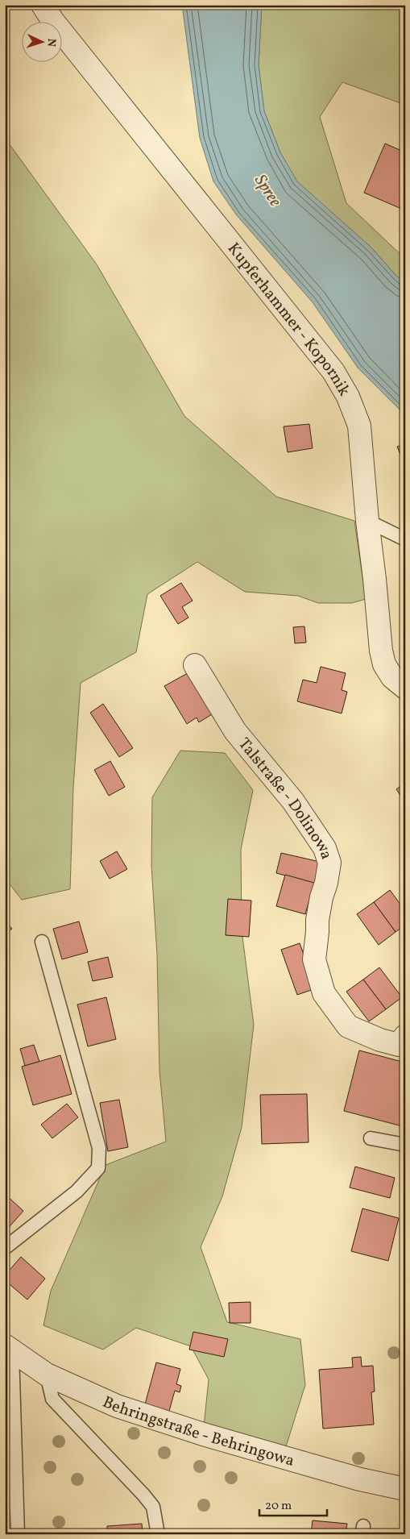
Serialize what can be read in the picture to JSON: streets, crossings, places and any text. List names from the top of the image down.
{
  "streets": {
    "street": ["Kupferhammer - Kopornik", "Talstraße - Dolinowa", "Behringstraße - Behringowa"]
  },
  "water": ["Spree"],
  "scale_bar": "20 m",
  "north": "right"
}
